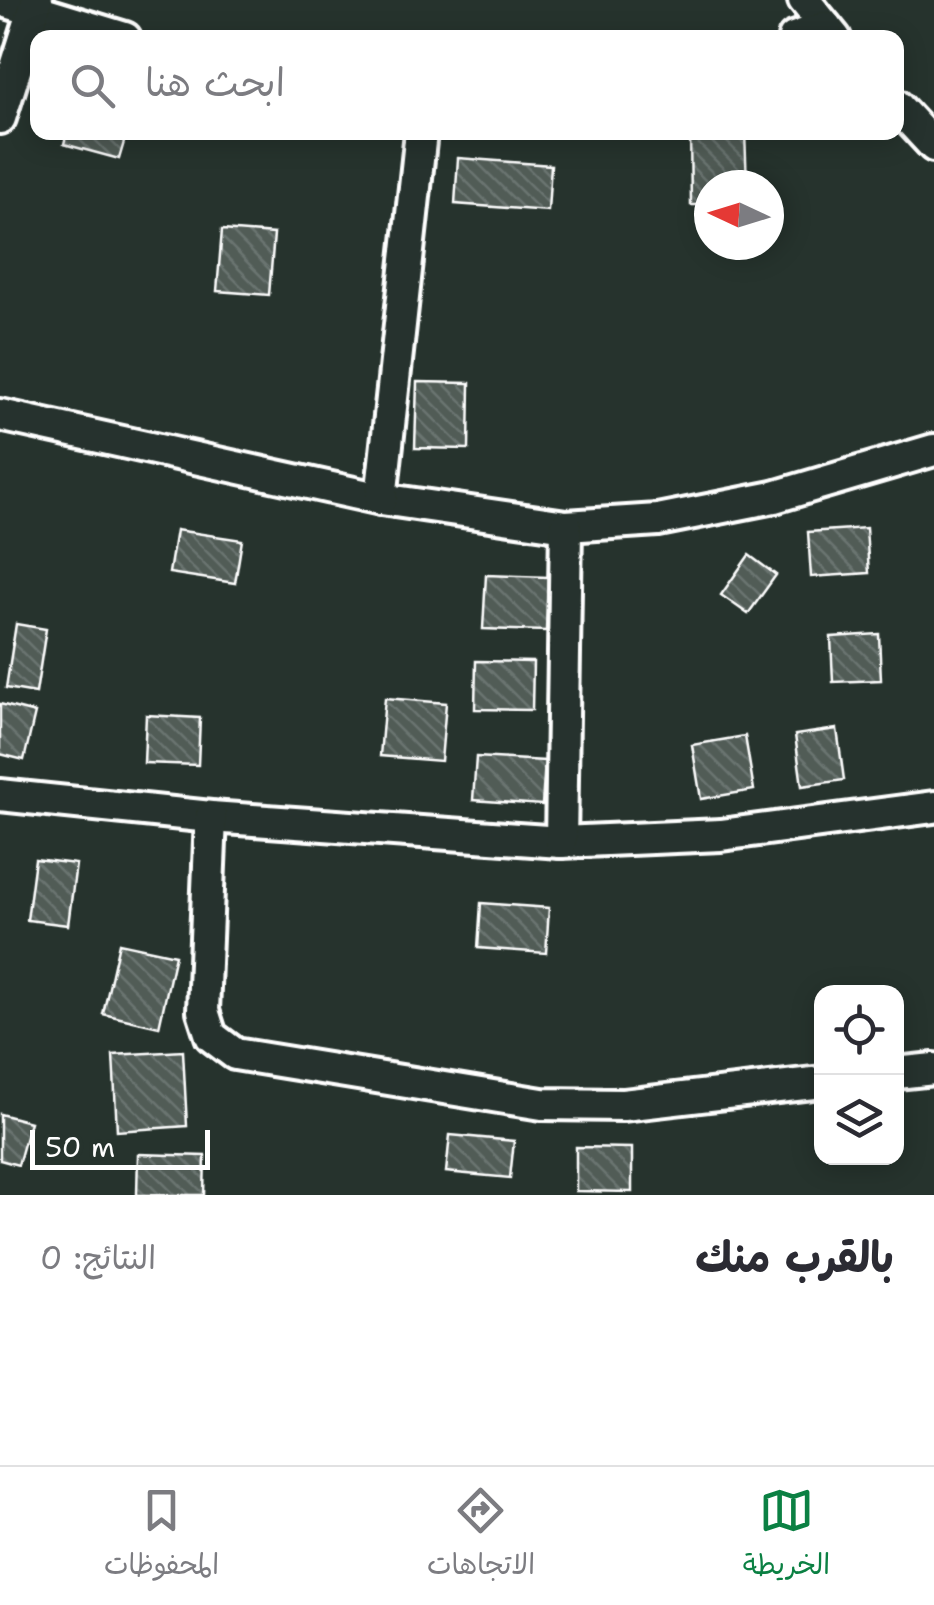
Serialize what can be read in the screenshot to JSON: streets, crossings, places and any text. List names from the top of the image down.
{
  "scale_bar": "50 m",
  "north": "left",
  "page": {
    "search": "ابحث هنا",
    "scale": "50 m",
    "heading": ["بالقرب منك", "النتائج: 0"],
    "nav": ["الخريطة", "الاتجاهات", "المحفوظات"]
  }
}
